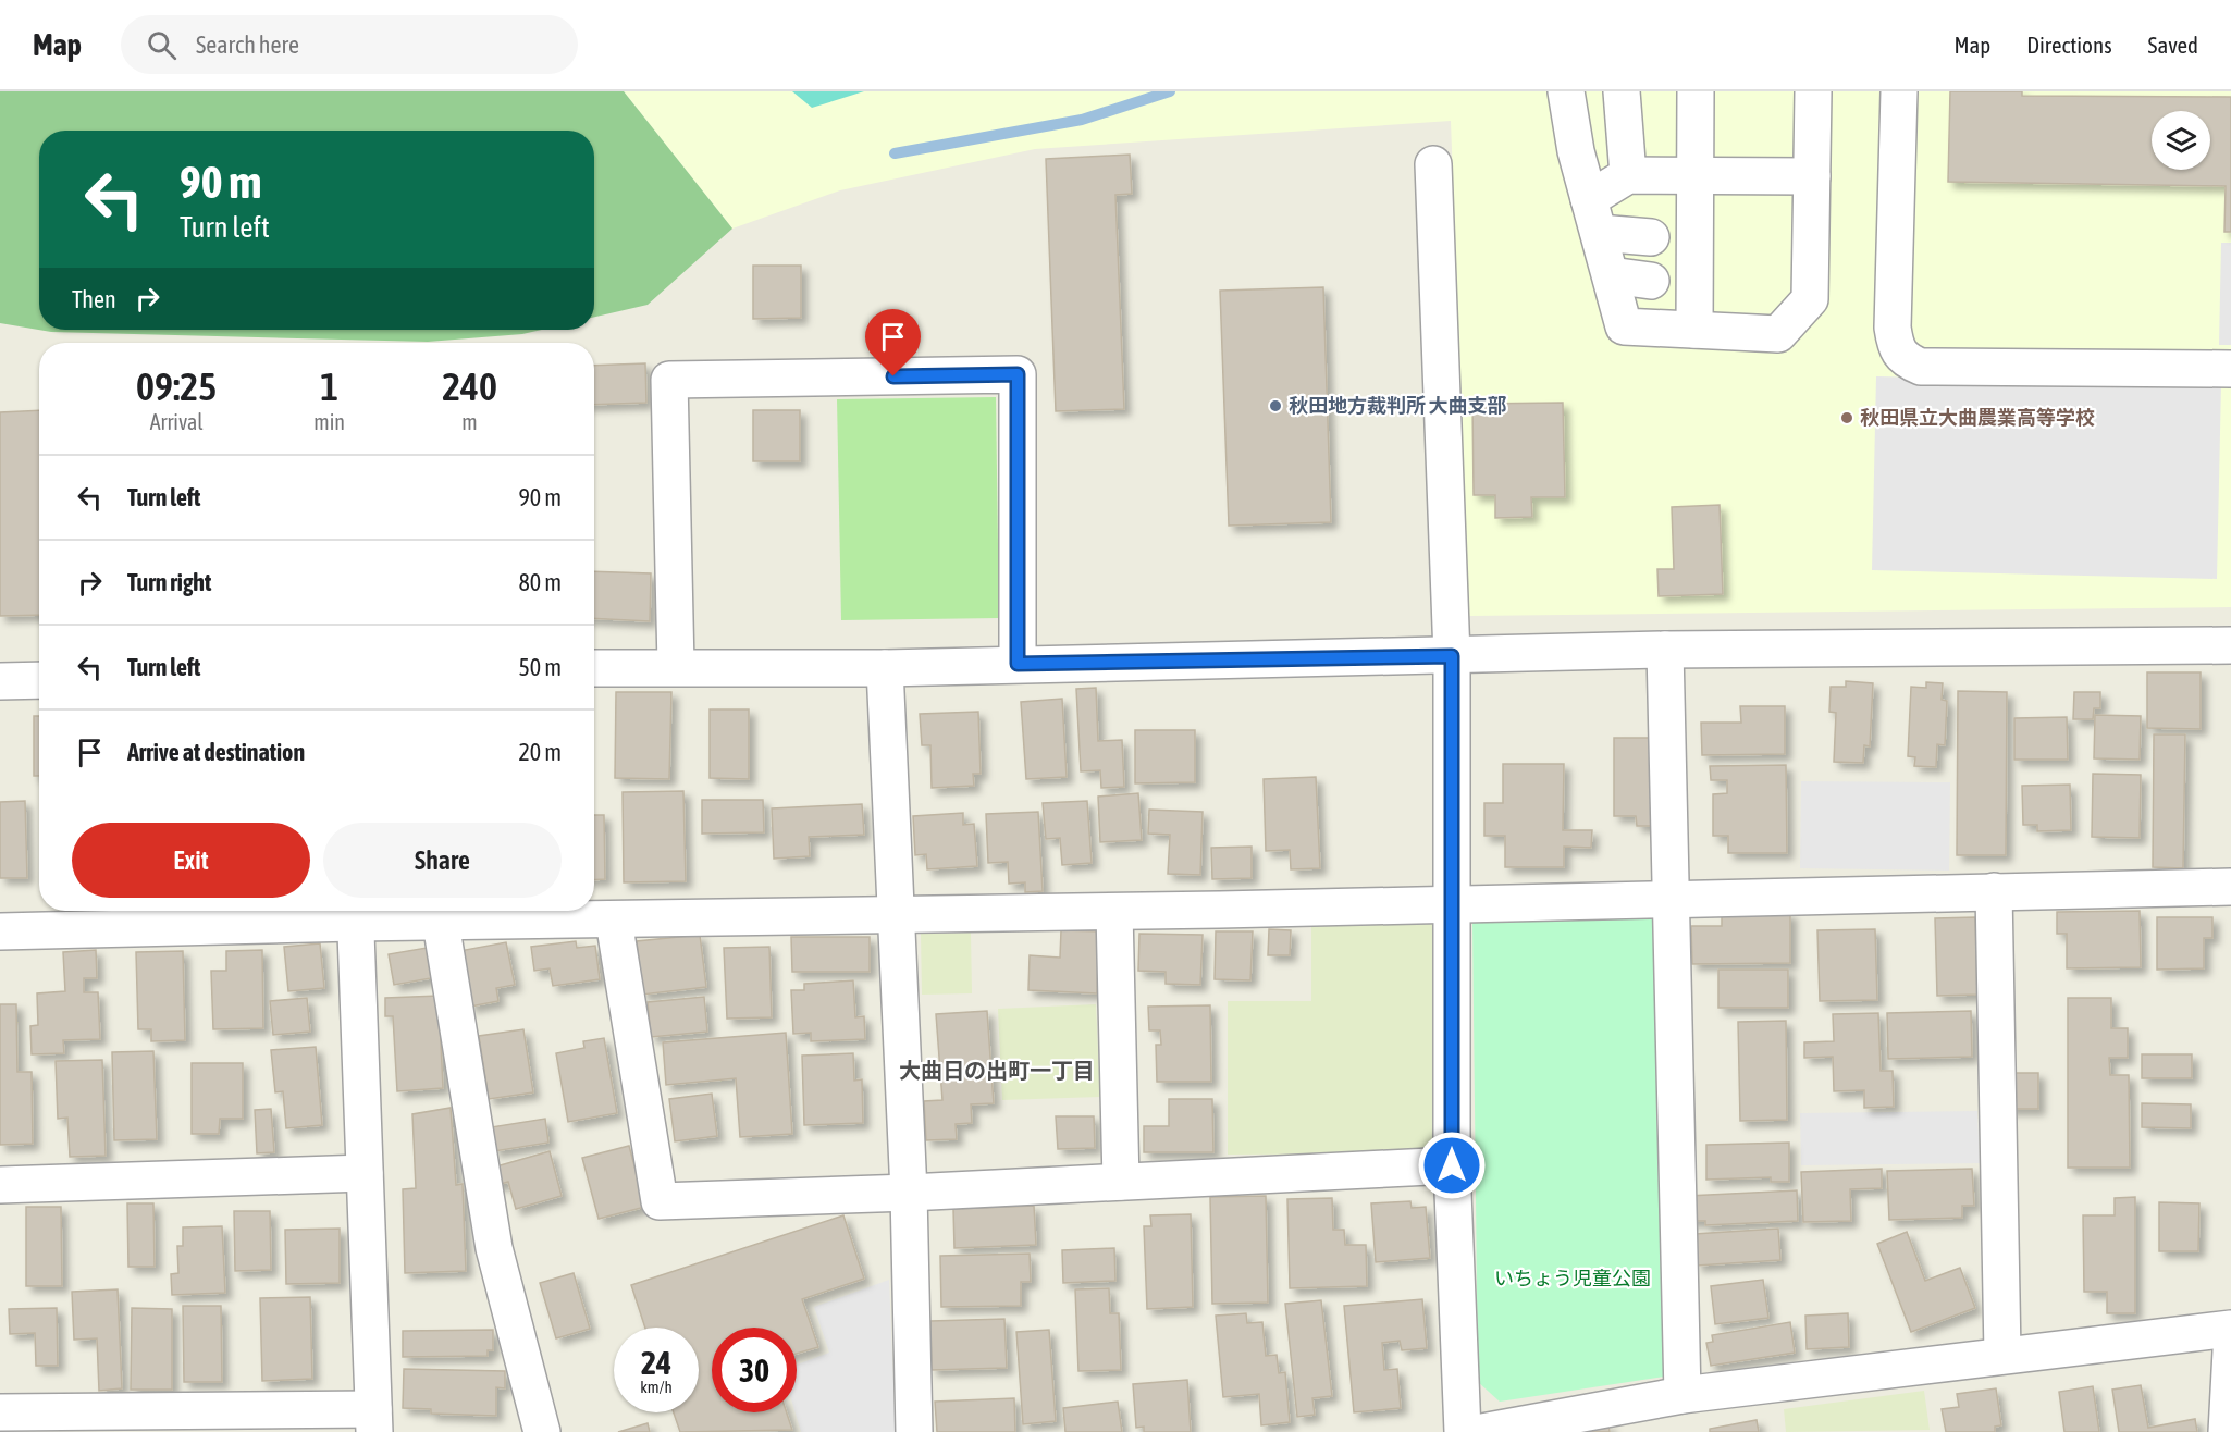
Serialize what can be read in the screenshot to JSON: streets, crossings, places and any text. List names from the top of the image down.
{
  "districts": ["大曲日の出町一丁目"],
  "parks": ["いちょう児童公園"],
  "places": ["秋田地方裁判所 大曲支部", "秋田県立大曲農業高等学校"],
  "page": {
    "header": "Map",
    "search": "Search here",
    "nav": ["Map", "Directions", "Saved"],
    "turn": ["90 m", "Turn left"],
    "then": "Then",
    "eta": [
      "09:25",
      "Arrival",
      "1",
      "min",
      "240",
      "m"
    ],
    "list": [
      {
        "name": "Turn left",
        "value": "90 m"
      },
      {
        "name": "Turn right",
        "value": "80 m"
      },
      {
        "name": "Turn left",
        "value": "50 m"
      },
      {
        "name": "Arrive at destination",
        "value": "20 m"
      }
    ],
    "buttons": ["Exit", "Share"],
    "speed": "24 km/h",
    "limit": "30"
  }
}
